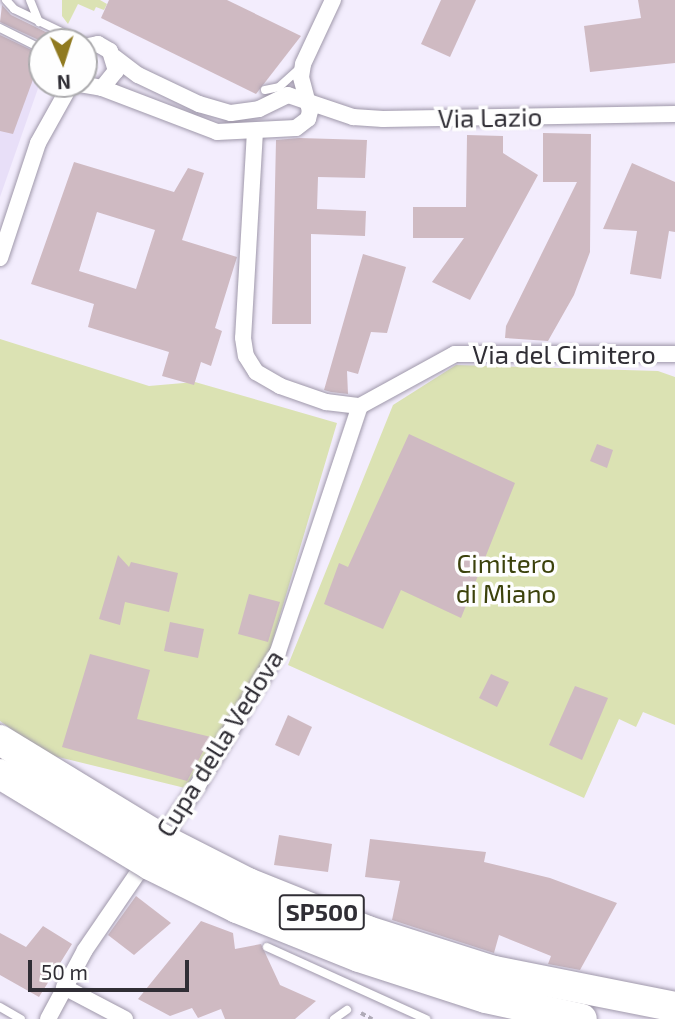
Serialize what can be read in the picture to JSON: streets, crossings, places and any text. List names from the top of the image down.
{
  "streets": {
    "highway": ["SP500"],
    "street": ["Via Lazio", "Via del Cimitero", "Cupa della Vedova"]
  },
  "crossings": [
    ["Via del Cimitero", "Cupa della Vedova"]
  ],
  "parks": ["Cimitero di Miano"],
  "scale_bar": "50 m",
  "north": "bottom"
}
